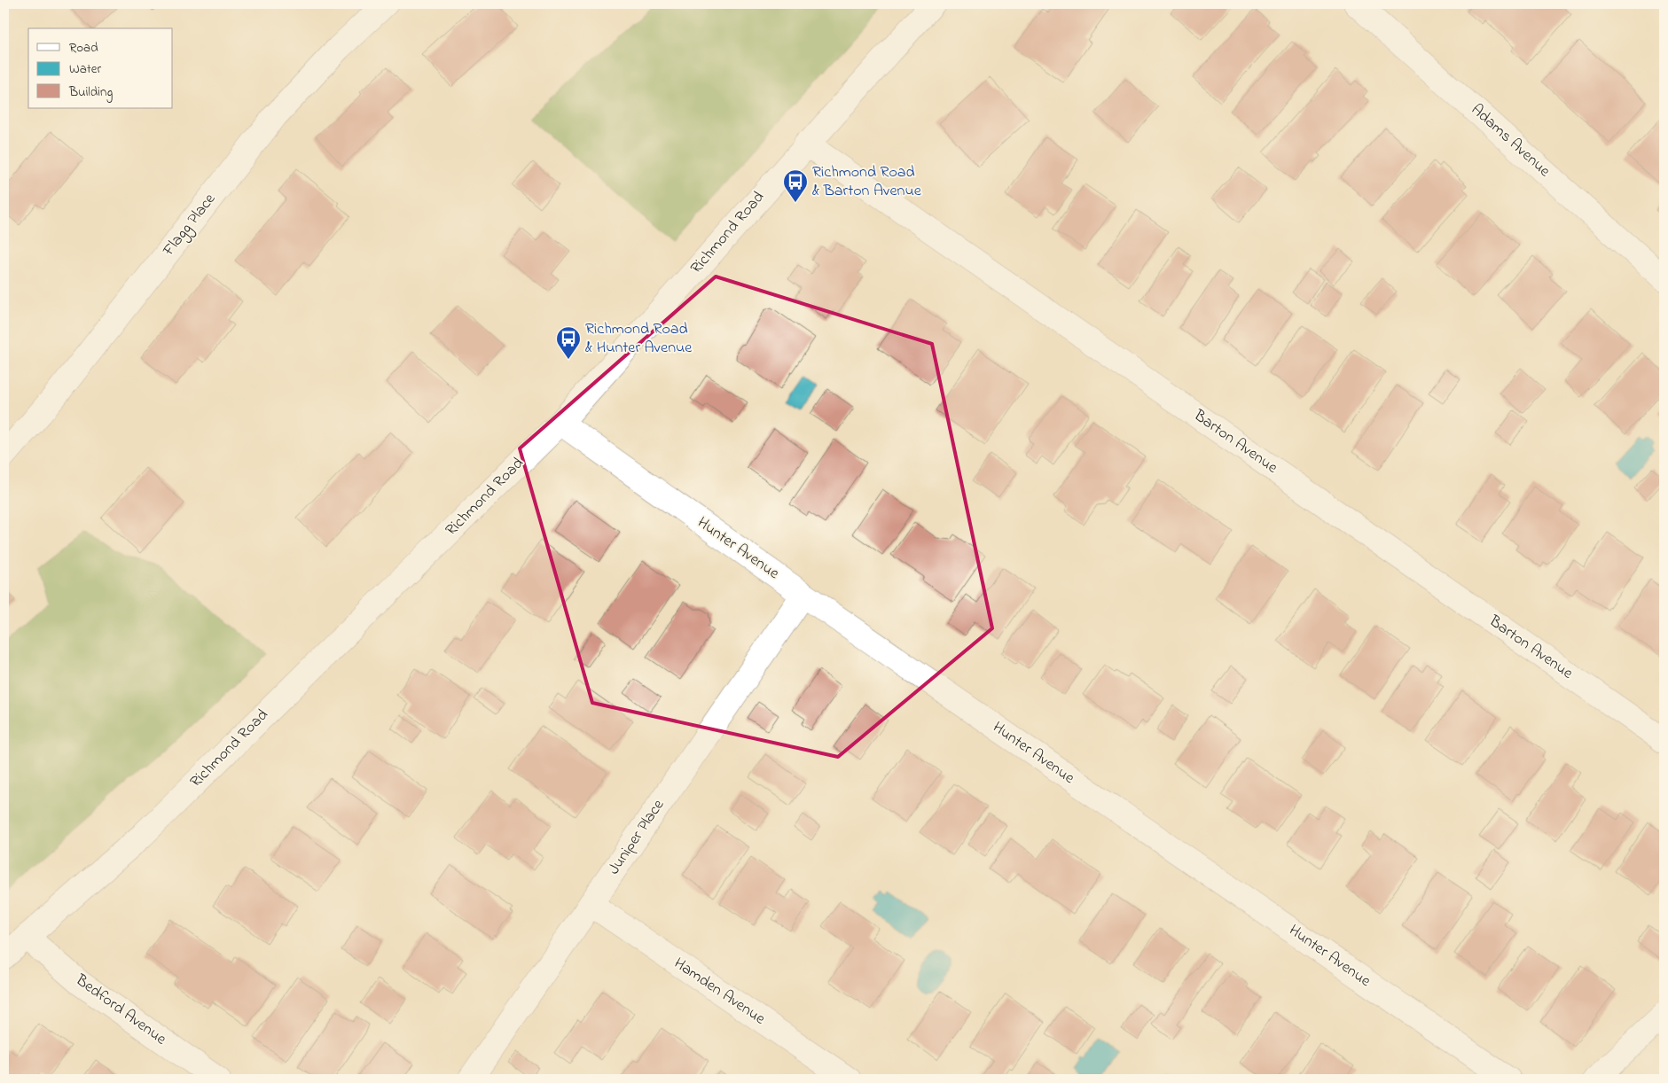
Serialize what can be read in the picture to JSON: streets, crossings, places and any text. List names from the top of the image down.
{
  "streets": {
    "street": [
      "Adams Avenue",
      "Flagg Place",
      "Richmond Road",
      "Barton Avenue",
      "Hunter Avenue",
      "Juniper Place",
      "Hamden Avenue",
      "Bedford Avenue"
    ]
  },
  "crossings": [
    ["Richmond Road", "Barton Avenue"],
    ["Richmond Road", "Hunter Avenue"],
    ["Richmond Road", "Bedford Avenue"],
    ["Hunter Avenue", "Juniper Place"],
    ["Juniper Place", "Hamden Avenue"]
  ],
  "places": {
    "bus stop": ["Richmond Road & Barton Avenue", "Richmond Road & Hunter Avenue"]
  },
  "legend": ["Road", "Water", "Building"]
}
